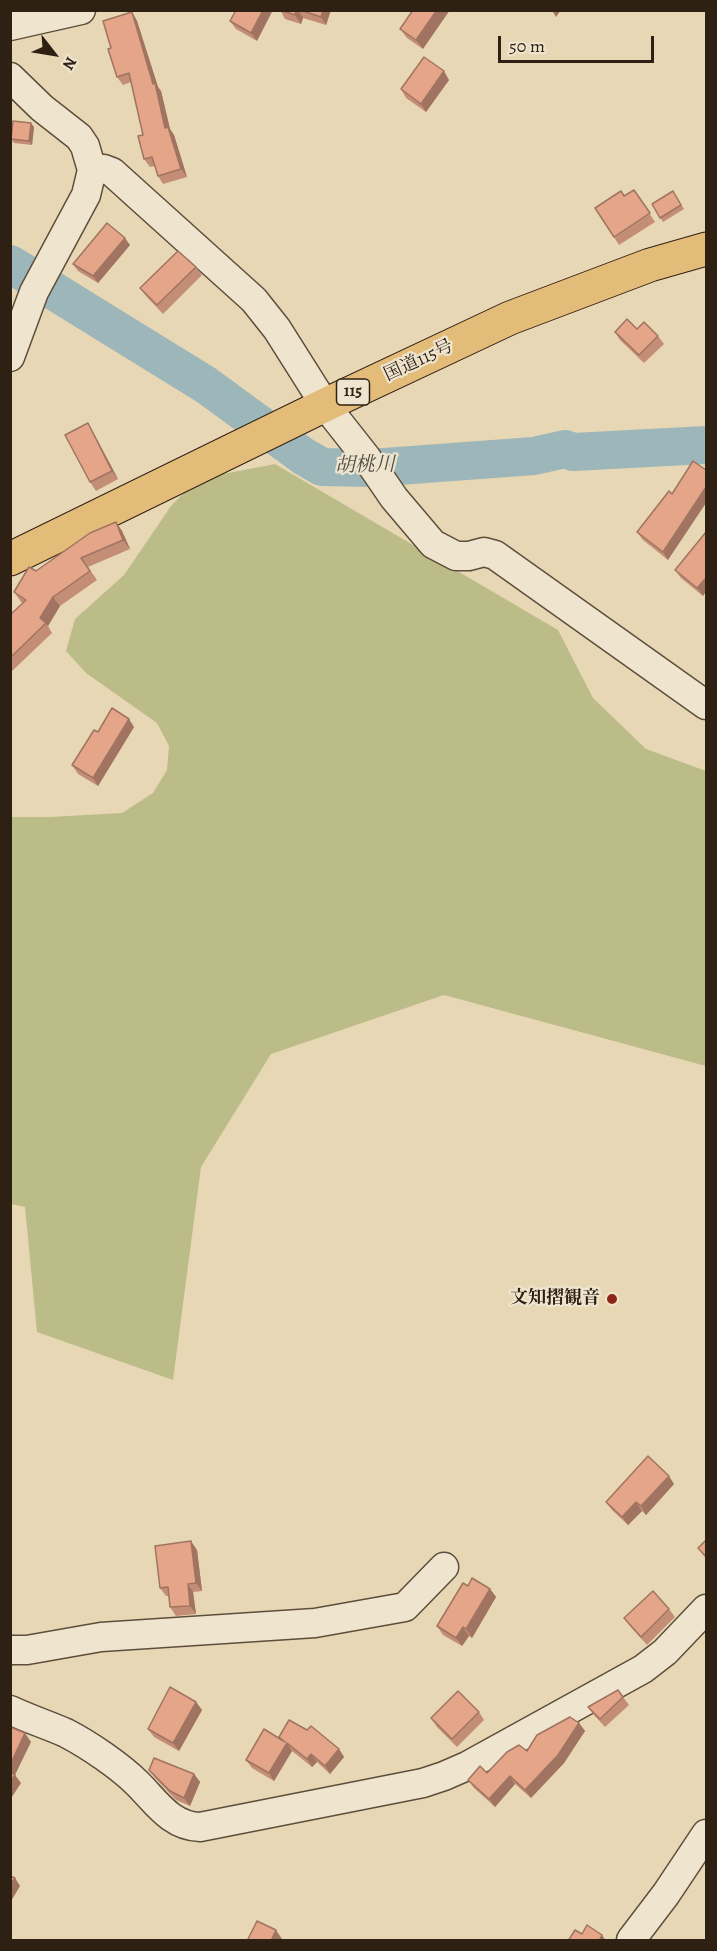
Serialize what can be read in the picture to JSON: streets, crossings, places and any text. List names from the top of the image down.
{
  "streets": {
    "highway": ["国道115号", "115"]
  },
  "water": ["胡桃川"],
  "places": ["文知摺観音"],
  "scale_bar": "50 m",
  "north": "bottom right"
}
